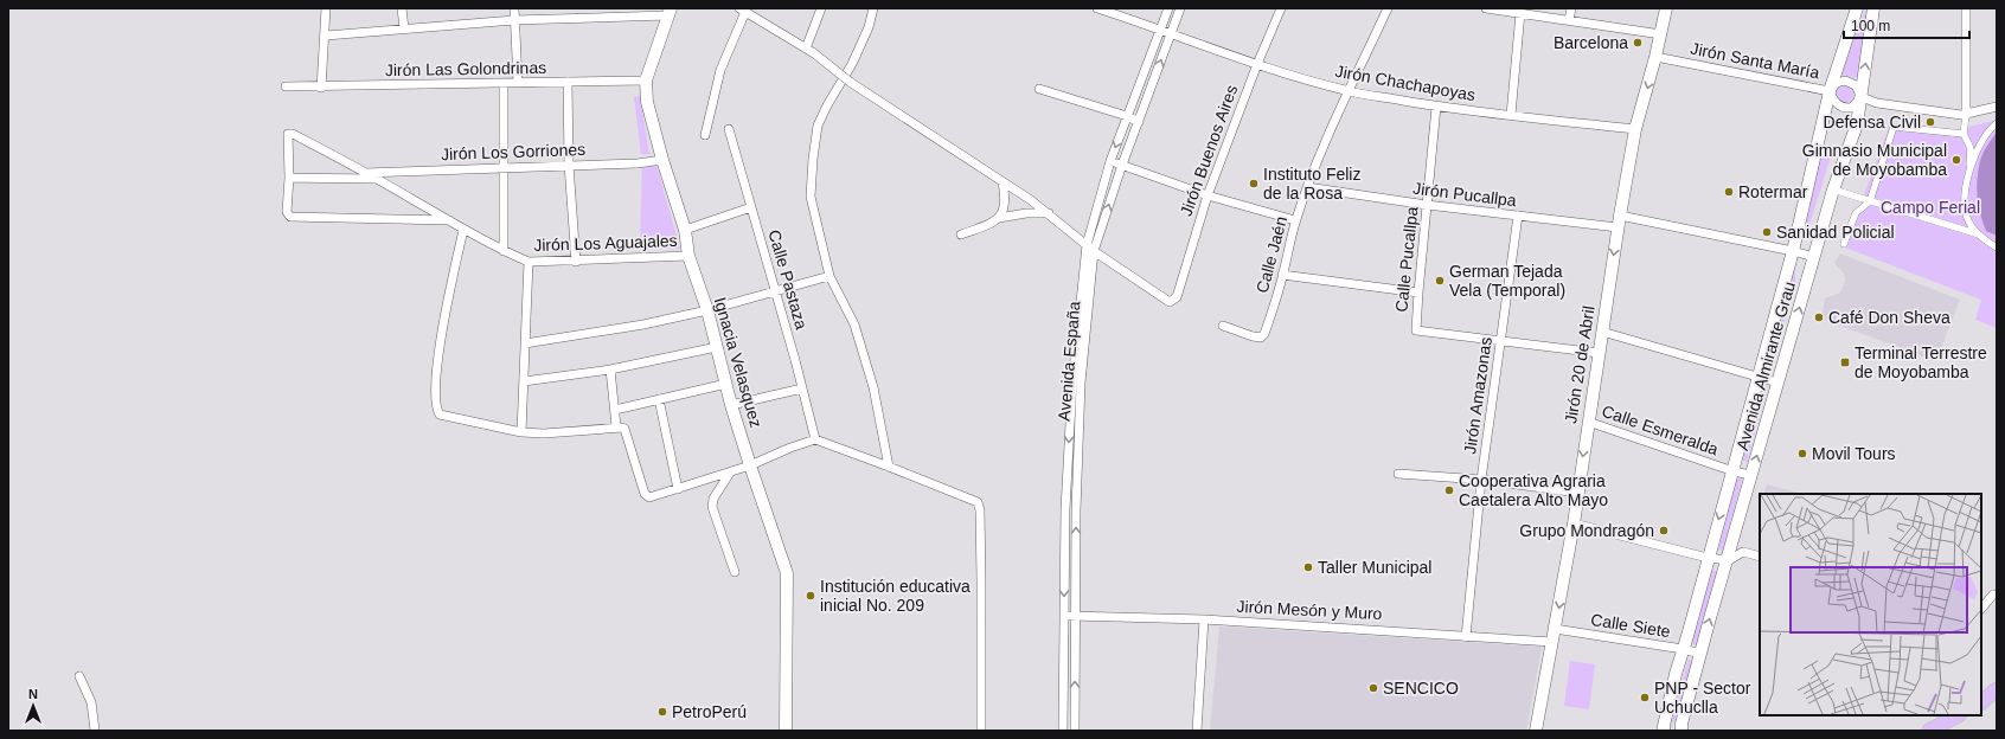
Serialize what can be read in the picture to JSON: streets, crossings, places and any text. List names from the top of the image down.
{
  "streets": {
    "main road": ["Ignacia Velasquez", "Jirón 20 de Abril", "Avenida Almirante Grau"],
    "street": [
      "Jirón Santa María",
      "Jirón Las Golondrinas",
      "Jirón Chachapoyas",
      "Jirón Buenos Aires",
      "Jirón Los Gorriones",
      "Jirón Pucallpa",
      "Jirón Los Aguajales",
      "Calle Jaén",
      "Calle Pucallpa",
      "Calle Pastaza",
      "Avenida España",
      "Jirón Amazonas",
      "Calle Esmeralda",
      "Jirón Mesón y Muro",
      "Calle Siete"
    ]
  },
  "crossings": [
    ["Jirón Santa María", "Jirón 20 de Abril"],
    ["Jirón Santa María", "Avenida Almirante Grau"],
    ["Jirón Las Golondrinas", "Ignacia Velasquez"],
    ["Jirón Chachapoyas", "Jirón Buenos Aires"],
    ["Jirón Chachapoyas", "Calle Jaén"],
    ["Jirón Chachapoyas", "Calle Pucallpa"],
    ["Jirón Chachapoyas", "Avenida España"],
    ["Jirón Chachapoyas", "Jirón 20 de Abril"],
    ["Jirón Buenos Aires", "Avenida España"],
    ["Jirón Los Gorriones", "Jirón Los Aguajales"],
    ["Jirón Los Gorriones", "Ignacia Velasquez"],
    ["Jirón Pucallpa", "Calle Jaén"],
    ["Jirón Pucallpa", "Calle Pucallpa"],
    ["Jirón Pucallpa", "Jirón 20 de Abril"],
    ["Jirón Pucallpa", "Avenida Almirante Grau"],
    ["Jirón Pucallpa", "Jirón Amazonas"],
    ["Jirón Los Aguajales", "Ignacia Velasquez"],
    ["Calle Pucallpa", "Jirón Amazonas"],
    ["Avenida España", "Jirón Mesón y Muro"],
    ["Jirón 20 de Abril", "Calle Esmeralda"],
    ["Jirón 20 de Abril", "Jirón Mesón y Muro"],
    ["Jirón 20 de Abril", "Calle Siete"],
    ["Avenida Almirante Grau", "Calle Esmeralda"],
    ["Avenida Almirante Grau", "Calle Siete"],
    ["Jirón Amazonas", "Jirón Mesón y Muro"]
  ],
  "one_way": ["Jirón 20 de Abril"],
  "parks": ["Campo Ferial"],
  "places": {
    "other": [
      "Barcelona",
      "Defensa Civil",
      "Gimnasio Municipal de Moyobamba",
      "Instituto Feliz de la Rosa",
      "Rotermar",
      "Sanidad Policial",
      "German Tejada Vela (Temporal)",
      "Café Don Sheva",
      "Movil Tours",
      "Cooperativa Agraria Caetalera Alto Mayo",
      "Grupo Mondragón",
      "Taller Municipal",
      "Institución educativa inicial No. 209",
      "SENCICO",
      "PNP - Sector Uchuclla",
      "PetroPerú"
    ],
    "transit": ["Terminal Terrestre de Moyobamba"]
  },
  "scale_bar": "100 m",
  "north": "top"
}
